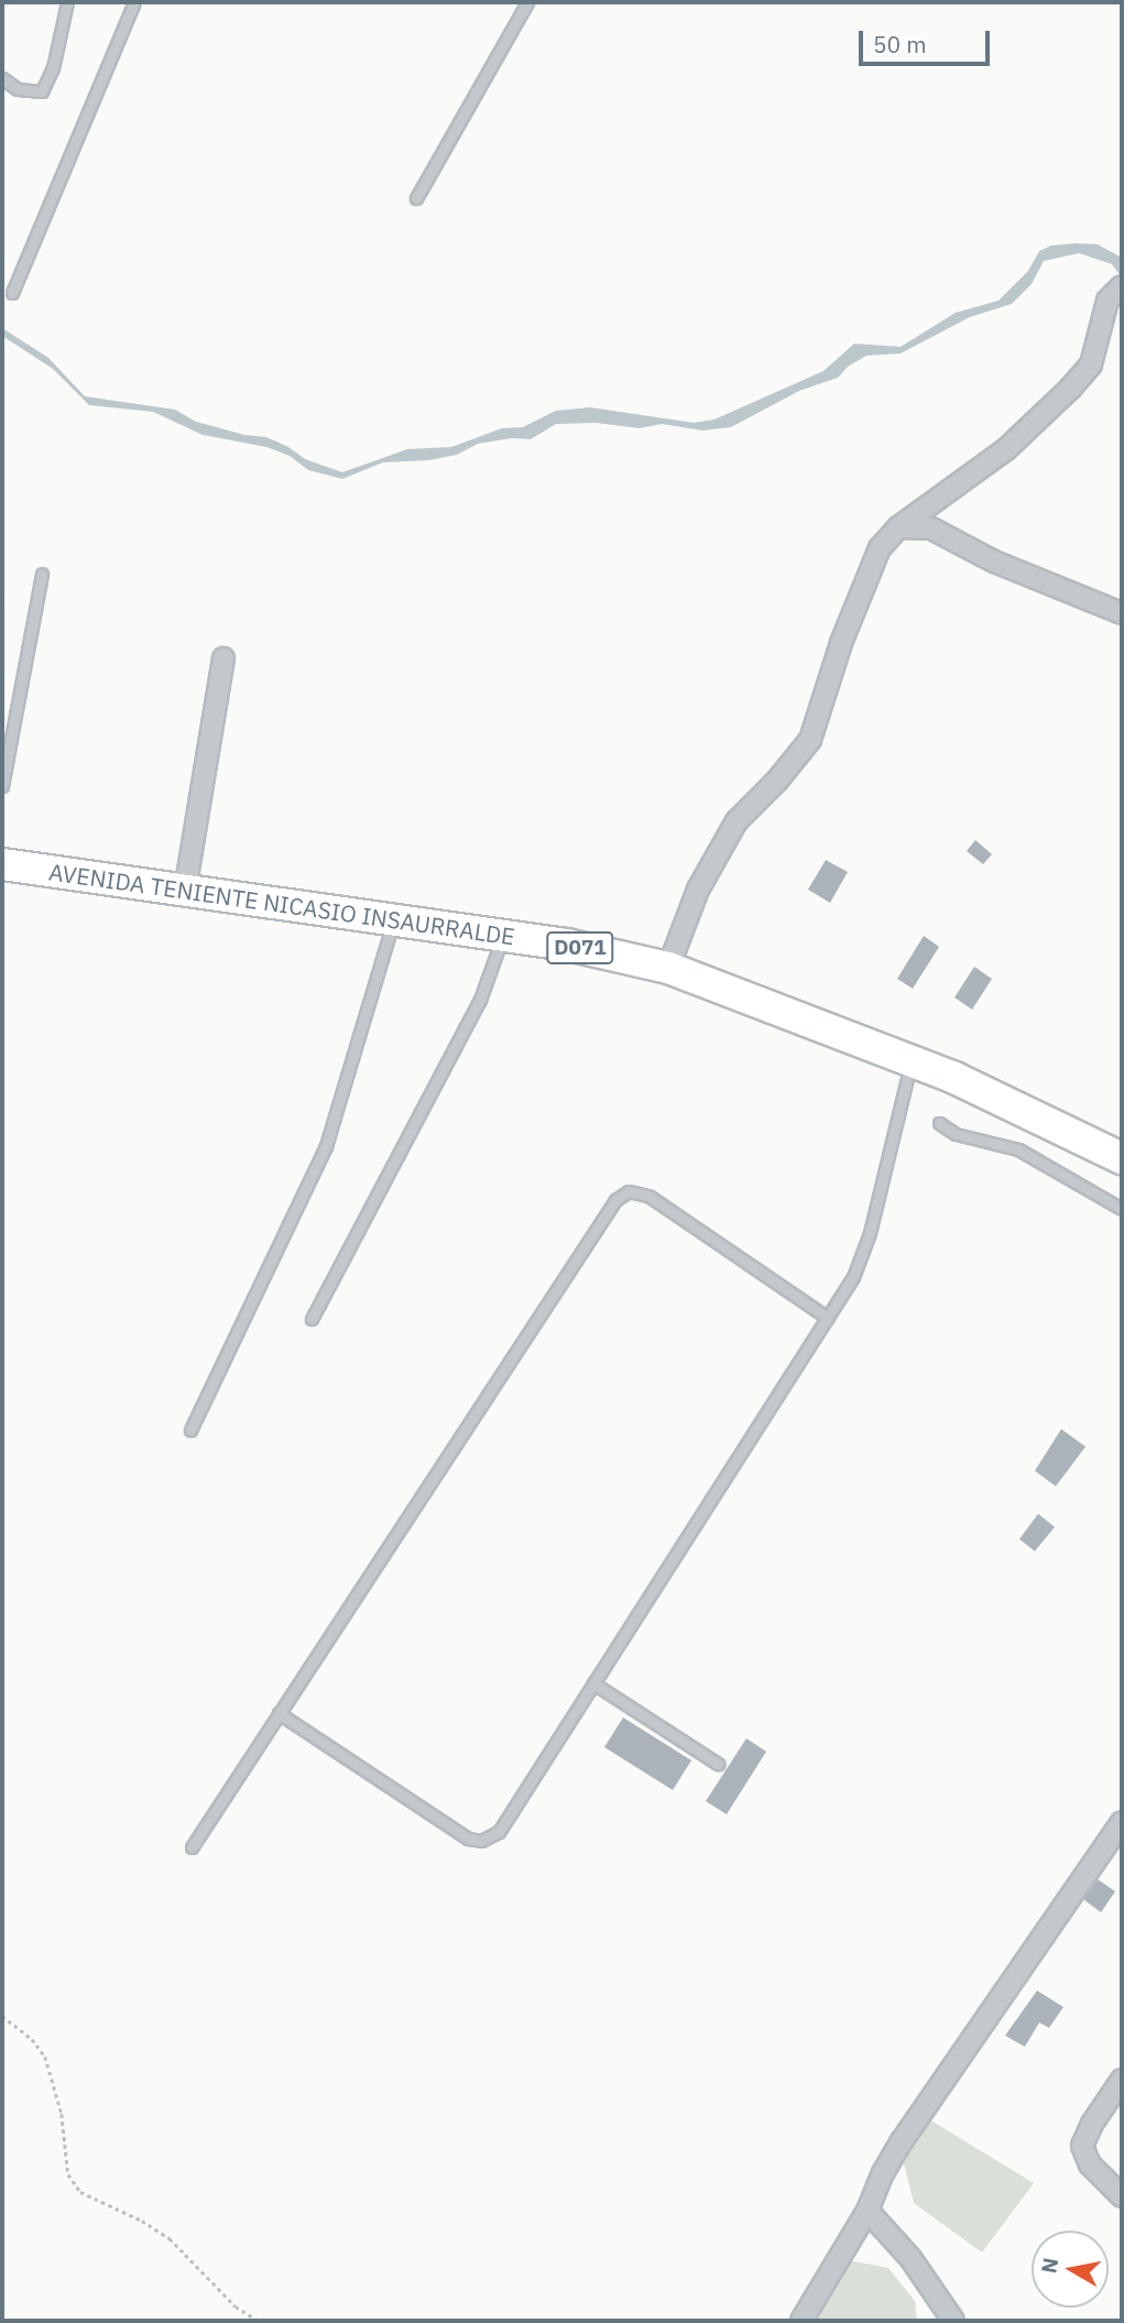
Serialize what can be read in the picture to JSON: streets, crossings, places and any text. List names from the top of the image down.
{
  "streets": {
    "main road": ["AVENIDA TENIENTE NICASIO INSAURRALDE", "D071"]
  },
  "scale_bar": "50 m",
  "north": "left"
}
